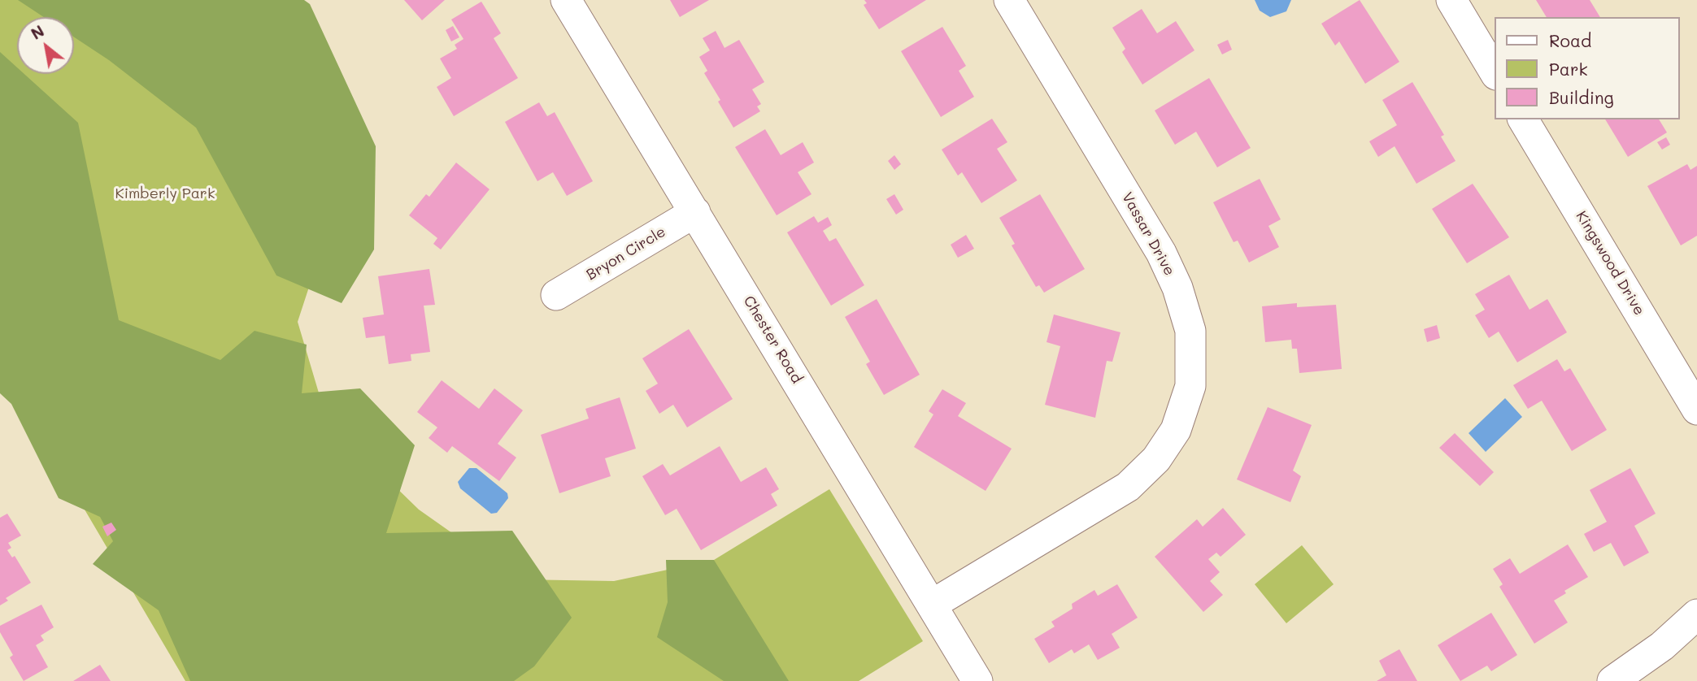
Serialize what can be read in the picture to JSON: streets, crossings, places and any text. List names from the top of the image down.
{
  "streets": {
    "street": [
      "Vassar Drive",
      "Bryon Circle",
      "Kingswood Drive",
      "Chester Road"
    ]
  },
  "crossings": [
    ["Vassar Drive", "Chester Road"],
    ["Bryon Circle", "Chester Road"]
  ],
  "parks": ["Kimberly Park"],
  "legend": ["Road", "Park", "Building"],
  "north": "top left"
}
